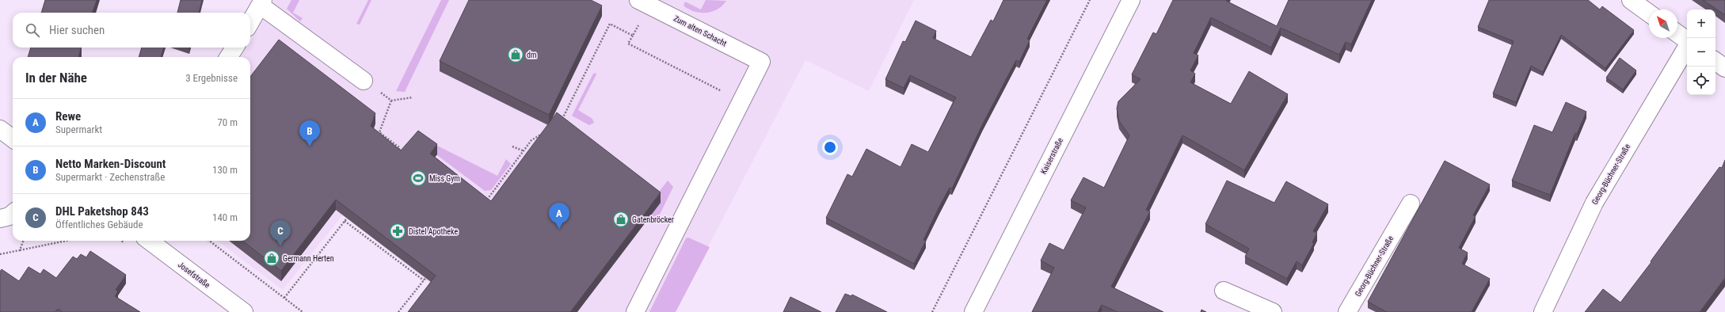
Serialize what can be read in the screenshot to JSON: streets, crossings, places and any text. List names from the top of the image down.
{
  "streets": {
    "street": [
      "Zum alten Schacht",
      "Kaiserstraße",
      "Georg-Büchner-Straße",
      "Josefstraße"
    ]
  },
  "places": {
    "shop": ["dm", "Gatenbröcker", "Germann Herten"],
    "sports": ["Miss Gym"],
    "pharmacy": ["Distel Apotheke"]
  },
  "north": "top left",
  "page": {
    "map_buttons": ["+", "−"],
    "search": "Hier suchen",
    "heading": ["In der Nähe", "3 Ergebnisse"],
    "list": [
      {
        "mark": "A",
        "name": "Rewe",
        "note": "Supermarkt",
        "value": "70 m"
      },
      {
        "mark": "B",
        "name": "Netto Marken-Discount",
        "note": "Supermarkt · Zechenstraße",
        "value": "130 m"
      },
      {
        "mark": "C",
        "name": "DHL Paketshop 843",
        "note": "Öffentliches Gebäude",
        "value": "140 m"
      }
    ],
    "pins": ["B", "A", "C"]
  }
}
